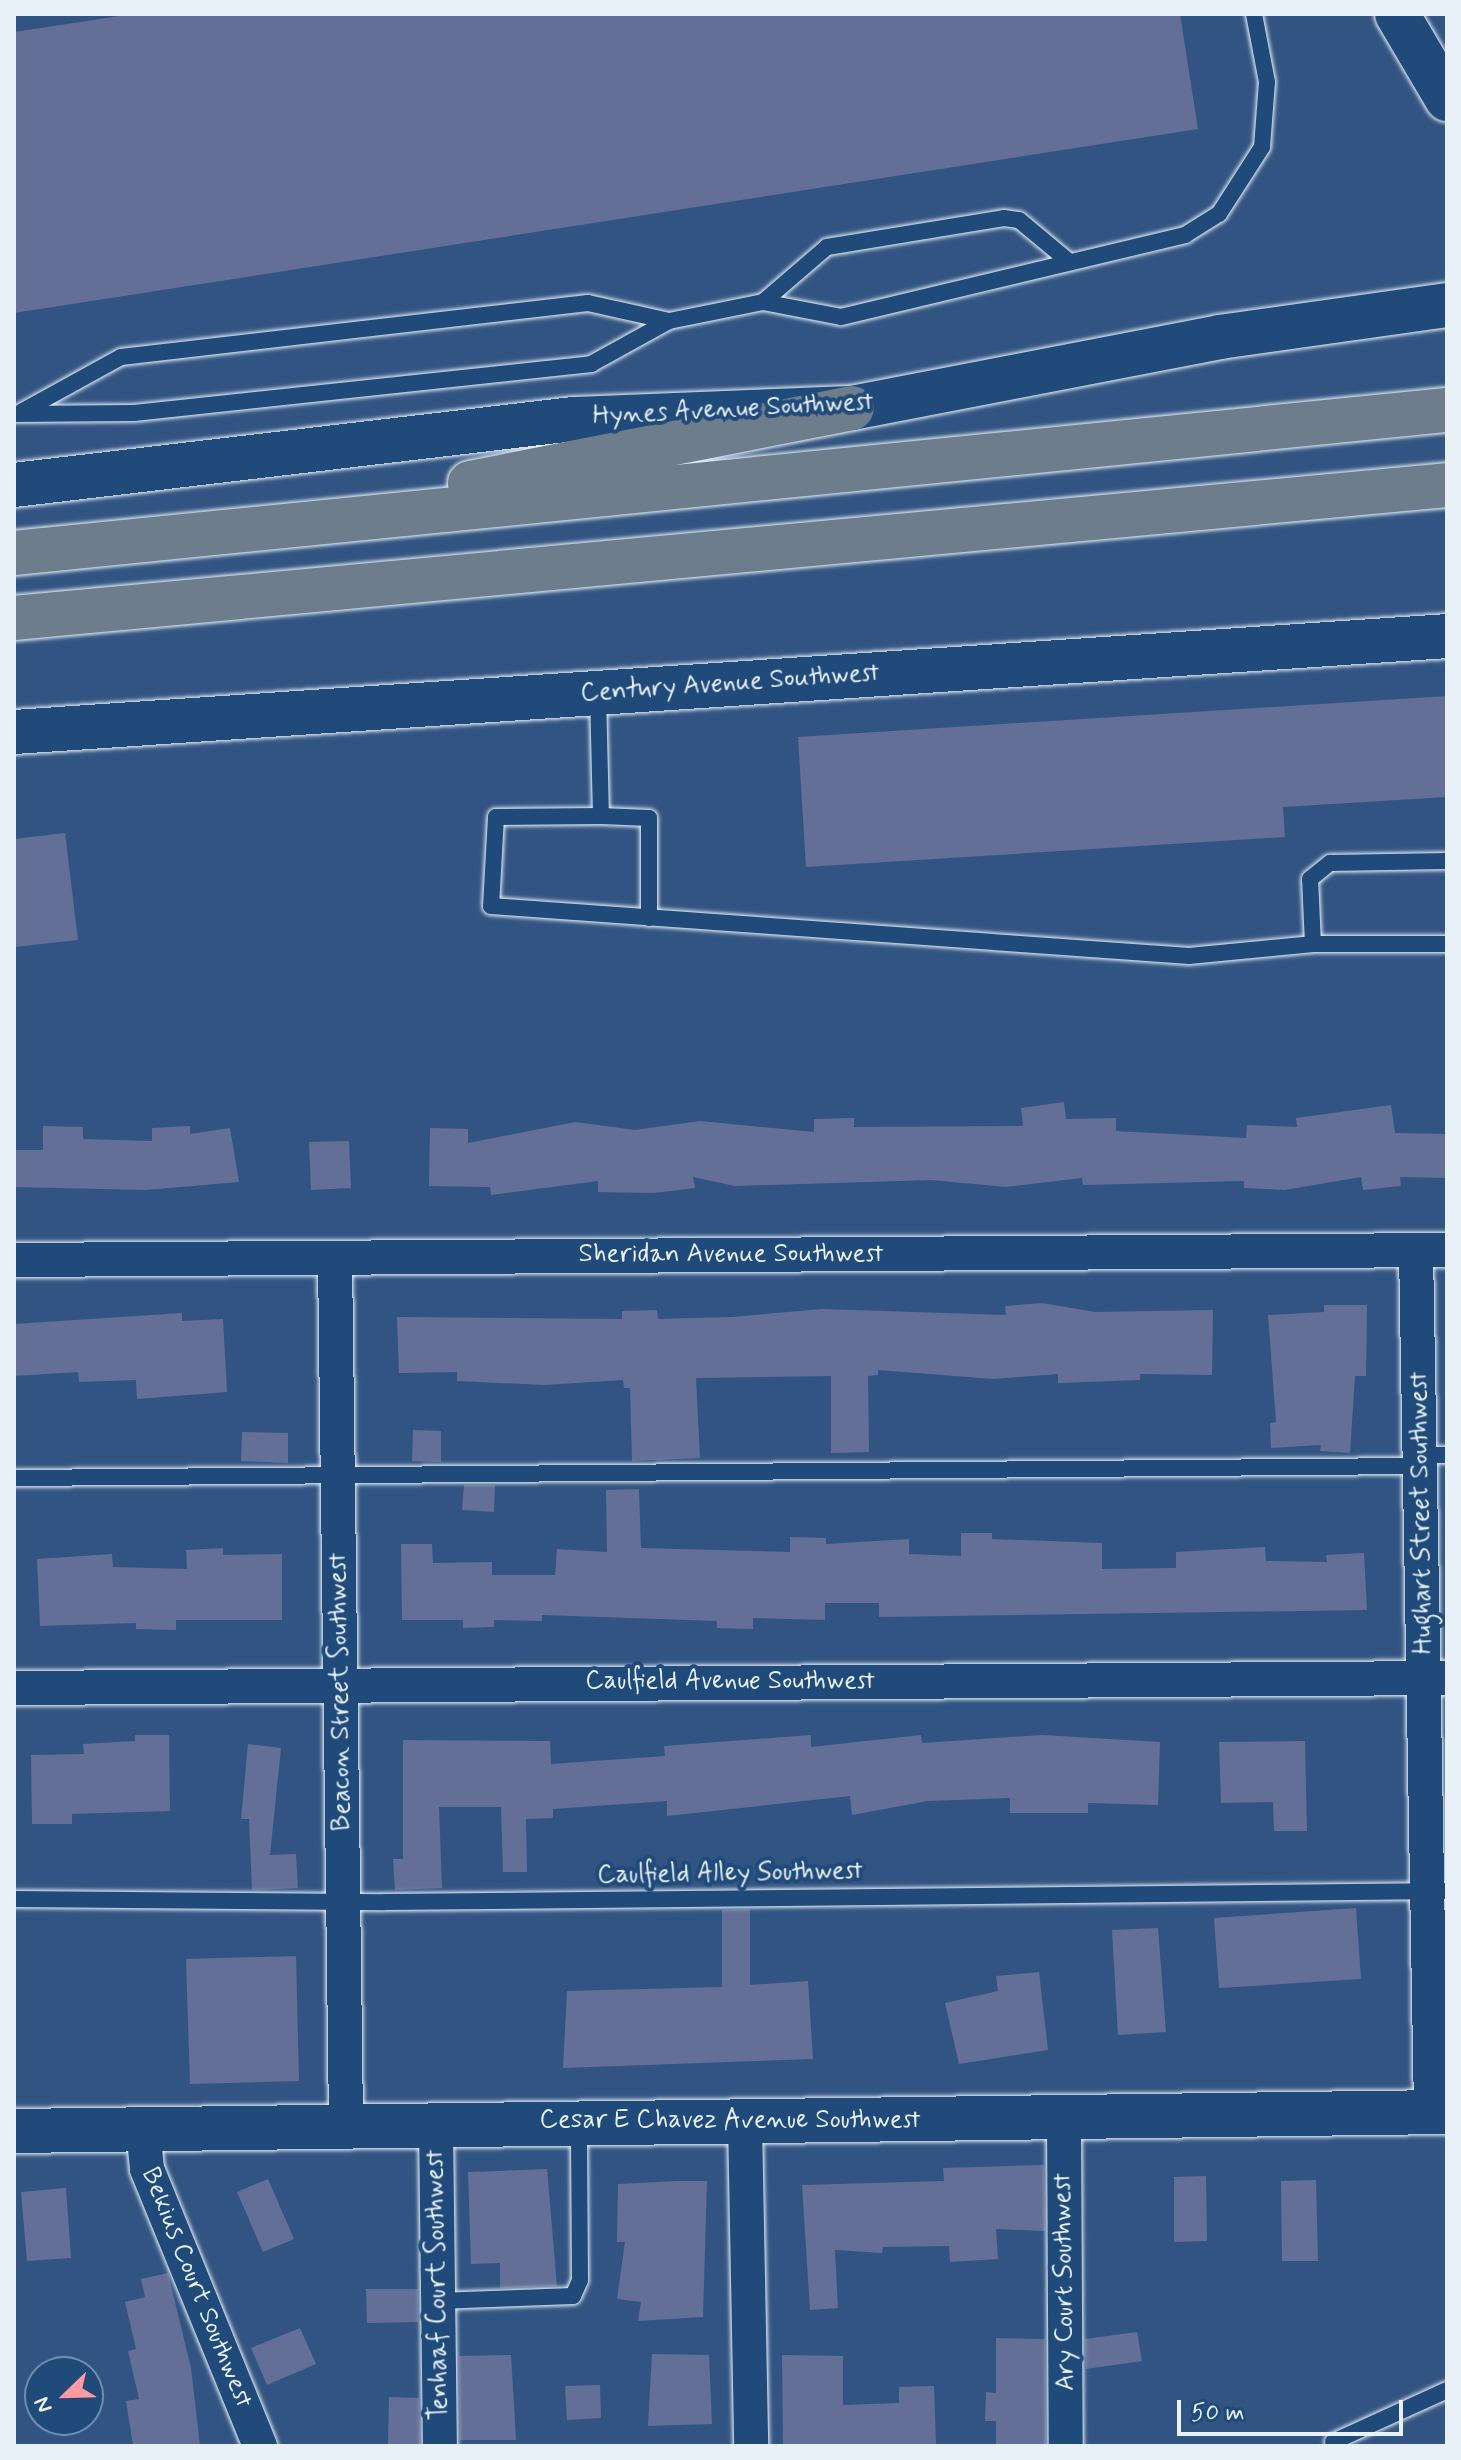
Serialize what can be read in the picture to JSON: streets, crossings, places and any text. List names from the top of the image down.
{
  "streets": {
    "street": [
      "Hynes Avenue Southwest",
      "Century Avenue Southwest",
      "Sheridan Avenue Southwest",
      "Hughart Street Southwest",
      "Caulfield Avenue Southwest",
      "Beacon Street Southwest",
      "Cesar E Chavez Avenue Southwest",
      "Ary Court Southwest",
      "Tenhaaf Court Southwest",
      "Bekius Court Southwest"
    ],
    "lane": ["Caulfield Alley Southwest"]
  },
  "crossings": [
    ["Sheridan Avenue Southwest", "Hughart Street Southwest"],
    ["Sheridan Avenue Southwest", "Beacon Street Southwest"],
    ["Hughart Street Southwest", "Caulfield Avenue Southwest"],
    ["Hughart Street Southwest", "Caulfield Alley Southwest"],
    ["Hughart Street Southwest", "Cesar E Chavez Avenue Southwest"],
    ["Caulfield Avenue Southwest", "Beacon Street Southwest"],
    ["Beacon Street Southwest", "Caulfield Alley Southwest"],
    ["Beacon Street Southwest", "Cesar E Chavez Avenue Southwest"],
    ["Cesar E Chavez Avenue Southwest", "Ary Court Southwest"],
    ["Cesar E Chavez Avenue Southwest", "Tenhaaf Court Southwest"],
    ["Cesar E Chavez Avenue Southwest", "Bekius Court Southwest"]
  ],
  "scale_bar": "50 m",
  "north": "bottom left"
}
